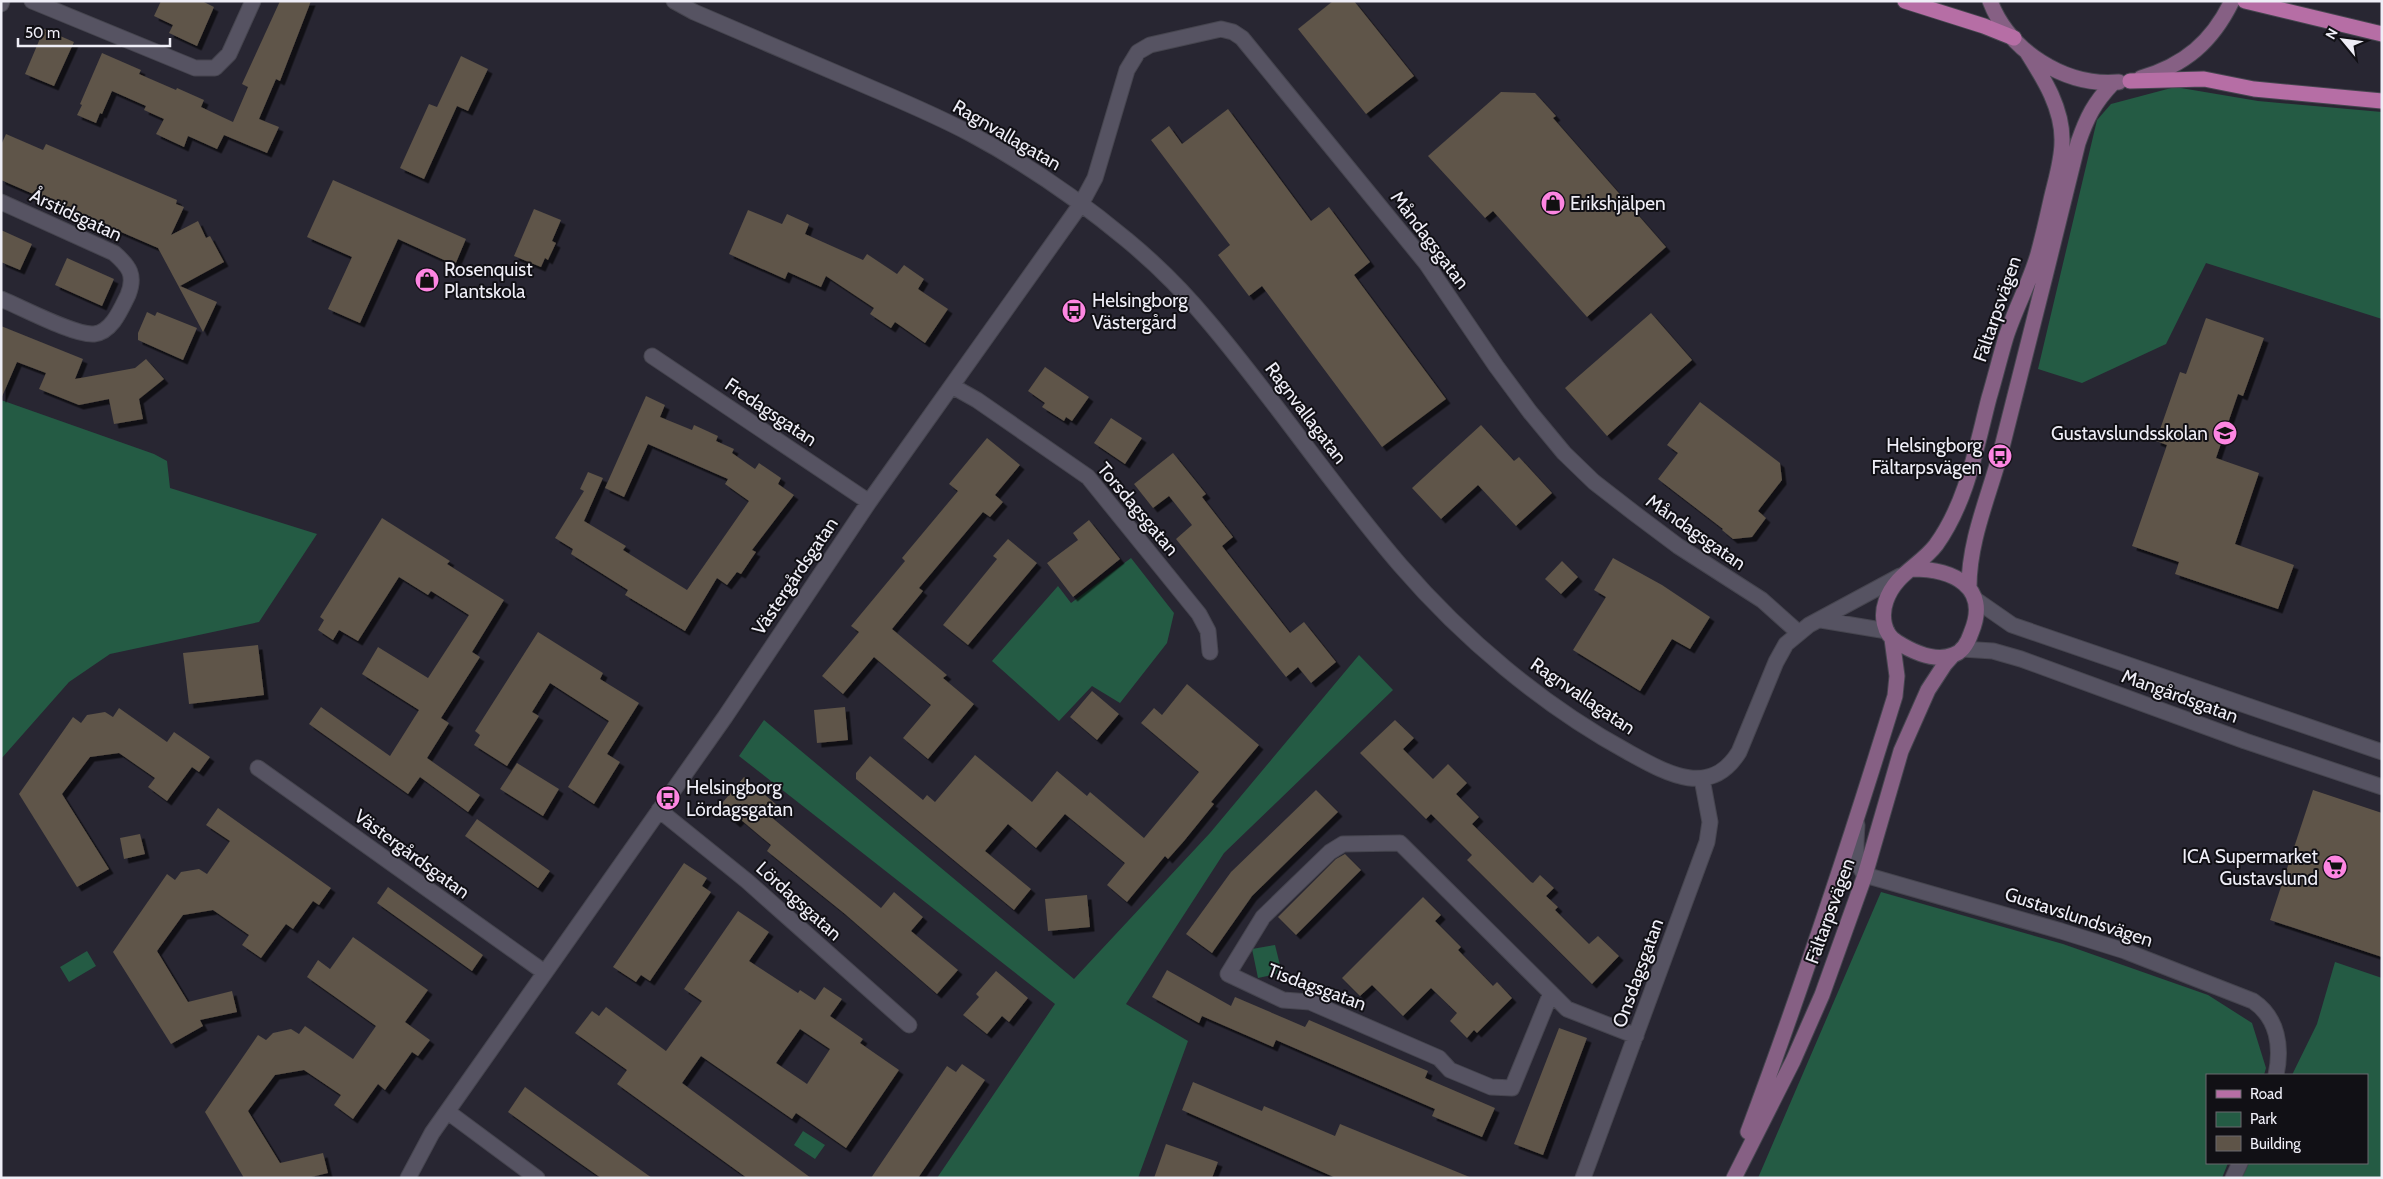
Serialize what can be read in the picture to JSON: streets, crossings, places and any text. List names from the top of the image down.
{
  "streets": {
    "main road": ["Fältarpsvägen"],
    "street": [
      "Ragnvallagatan",
      "Årstidsgatan",
      "Måndagsgatan",
      "Fredagsgatan",
      "Torsdagsgatan",
      "Västergårdsgatan",
      "Mangårdsgatan",
      "Lördagsgatan",
      "Gustavslundsvägen",
      "Onsdagsgatan",
      "Tisdagsgatan"
    ]
  },
  "crossings": [
    ["Ragnvallagatan", "Måndagsgatan"],
    ["Ragnvallagatan", "Västergårdsgatan"],
    ["Ragnvallagatan", "Onsdagsgatan"],
    ["Måndagsgatan", "Västergårdsgatan"],
    ["Fältarpsvägen", "Mangårdsgatan"],
    ["Fältarpsvägen", "Gustavslundsvägen"],
    ["Fredagsgatan", "Västergårdsgatan"],
    ["Torsdagsgatan", "Västergårdsgatan"],
    ["Västergårdsgatan", "Lördagsgatan"],
    ["Onsdagsgatan", "Tisdagsgatan"]
  ],
  "places": {
    "shop": ["Erikshjälpen", "Rosenquist Plantskola"],
    "bus stop": ["Helsingborg Västergård", "Helsingborg Fältarpsvägen", "Helsingborg Lördagsgatan"],
    "school or university": ["Gustavslundsskolan"],
    "supermarket": ["ICA Supermarket Gustavslund"]
  },
  "legend": ["Road", "Park", "Building"],
  "scale_bar": "50 m",
  "north": "top left"
}
